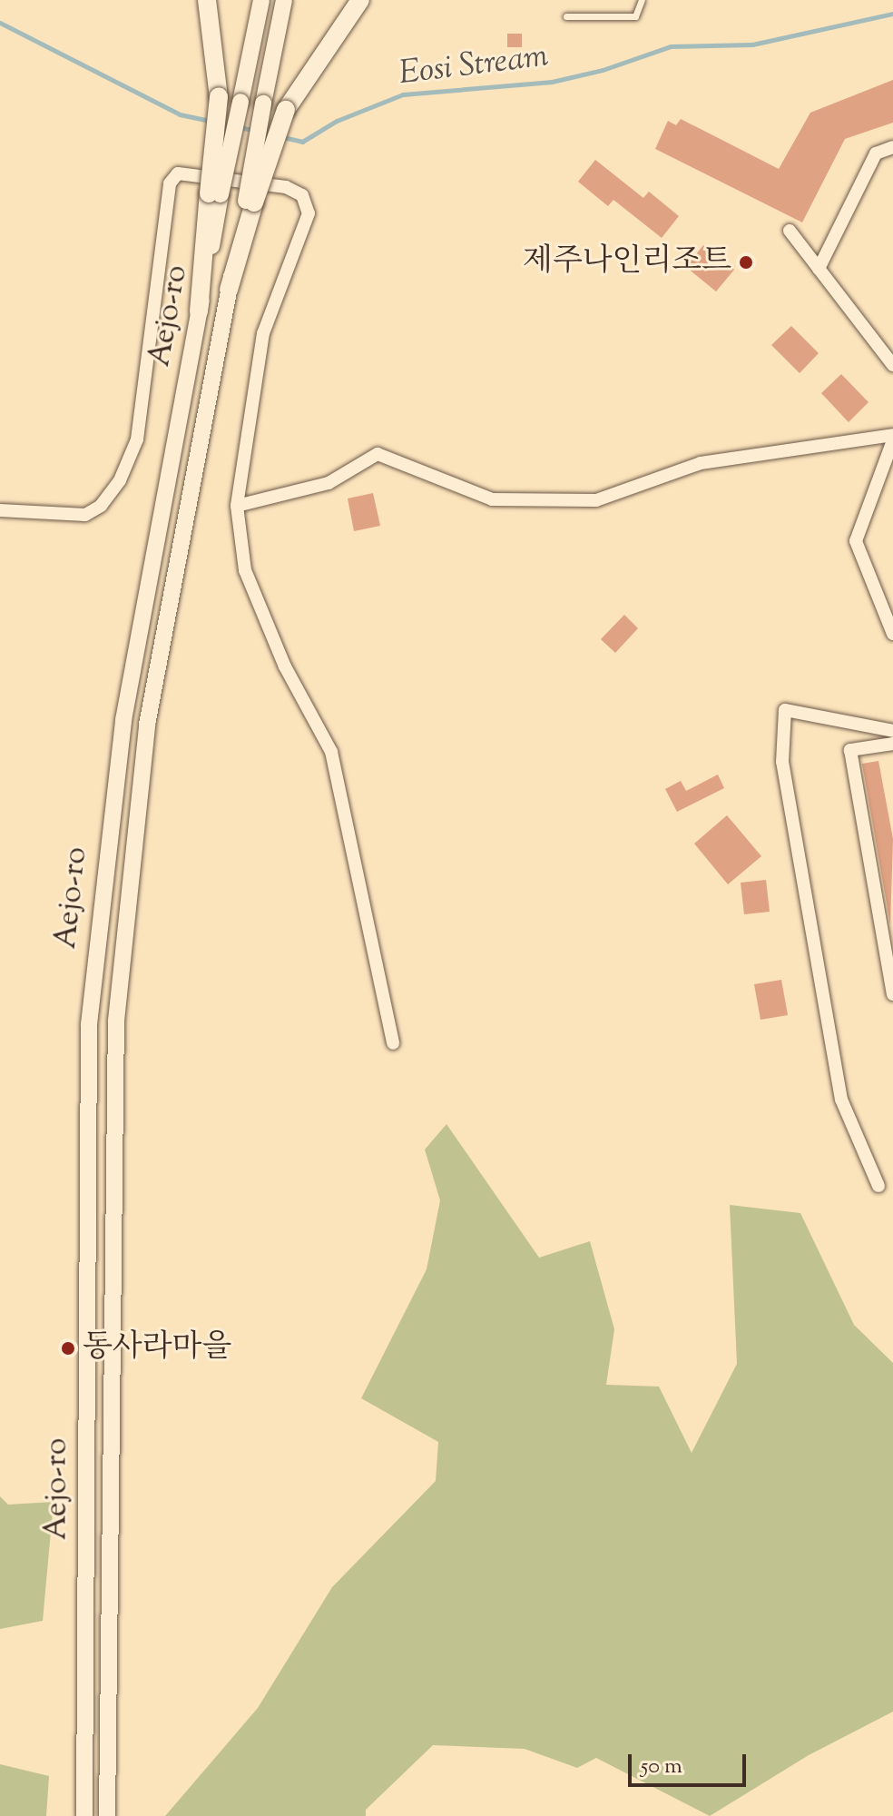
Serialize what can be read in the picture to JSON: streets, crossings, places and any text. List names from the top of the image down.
{
  "streets": {
    "street": ["Aejo-ro"]
  },
  "water": ["Eosi Stream"],
  "places": ["제주나인리조트", "동사라마을"],
  "scale_bar": "50 m"
}
